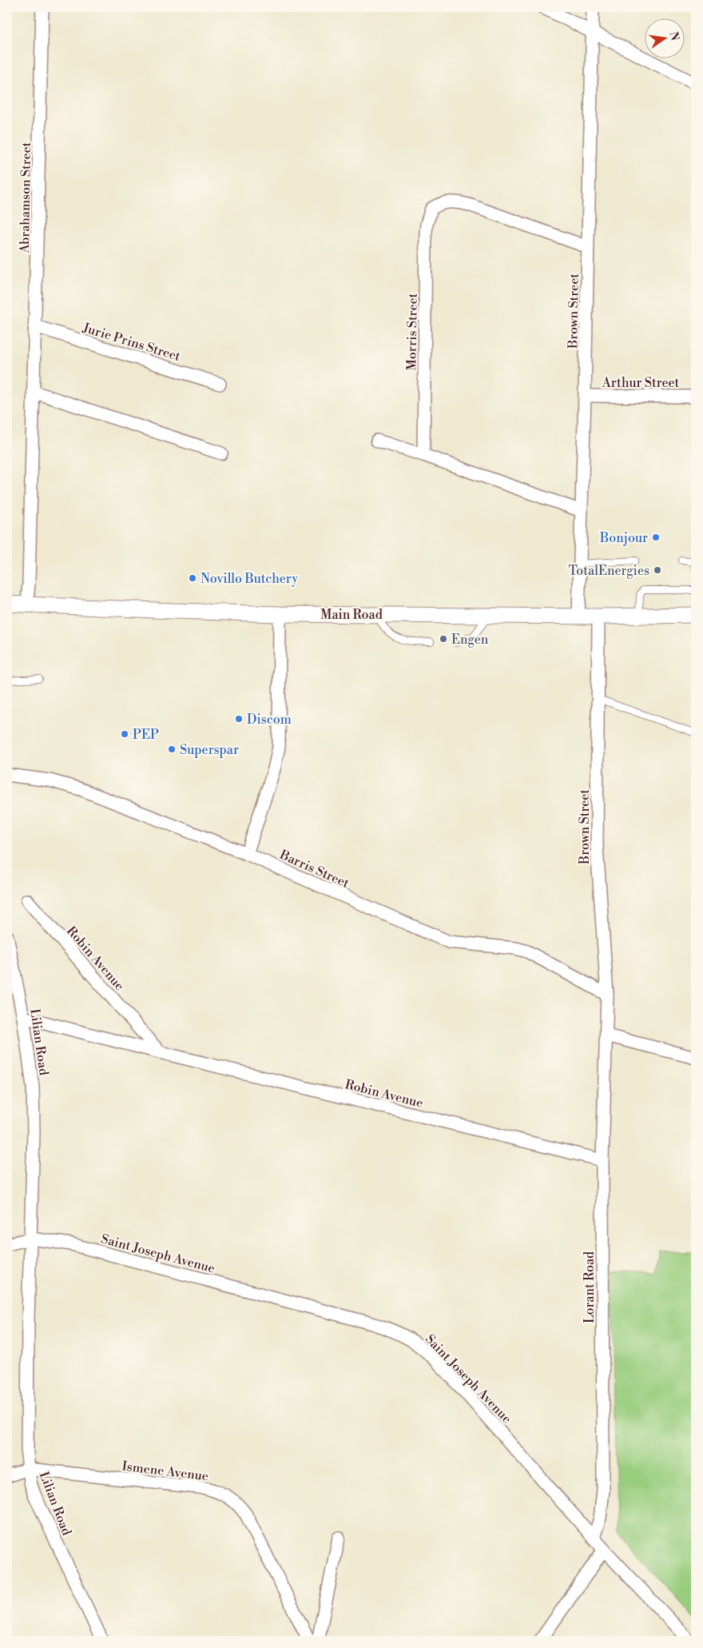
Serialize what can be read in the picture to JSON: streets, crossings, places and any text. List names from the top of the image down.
{
  "streets": {
    "street": [
      "Abrahamson Street",
      "Brown Street",
      "Morris Street",
      "Jurie Prins Street",
      "Arthur Street",
      "Main Road",
      "Barris Street",
      "Robin Avenue",
      "Lilian Road",
      "Saint Joseph Avenue",
      "Lorant Road",
      "Ismene Avenue"
    ]
  },
  "crossings": [
    ["Abrahamson Street", "Jurie Prins Street"],
    ["Abrahamson Street", "Main Road"],
    ["Brown Street", "Morris Street"],
    ["Brown Street", "Arthur Street"],
    ["Brown Street", "Main Road"],
    ["Brown Street", "Barris Street"],
    ["Brown Street", "Lorant Road"],
    ["Robin Avenue", "Lilian Road"],
    ["Robin Avenue", "Lorant Road"],
    ["Lilian Road", "Saint Joseph Avenue"],
    ["Lilian Road", "Ismene Avenue"],
    ["Saint Joseph Avenue", "Lorant Road"]
  ],
  "places": [
    "Bonjour",
    "TotalEnergies",
    "Novillo Butchery",
    "Engen",
    "Discom",
    "PEP",
    "Superspar"
  ],
  "north": "right"
}
